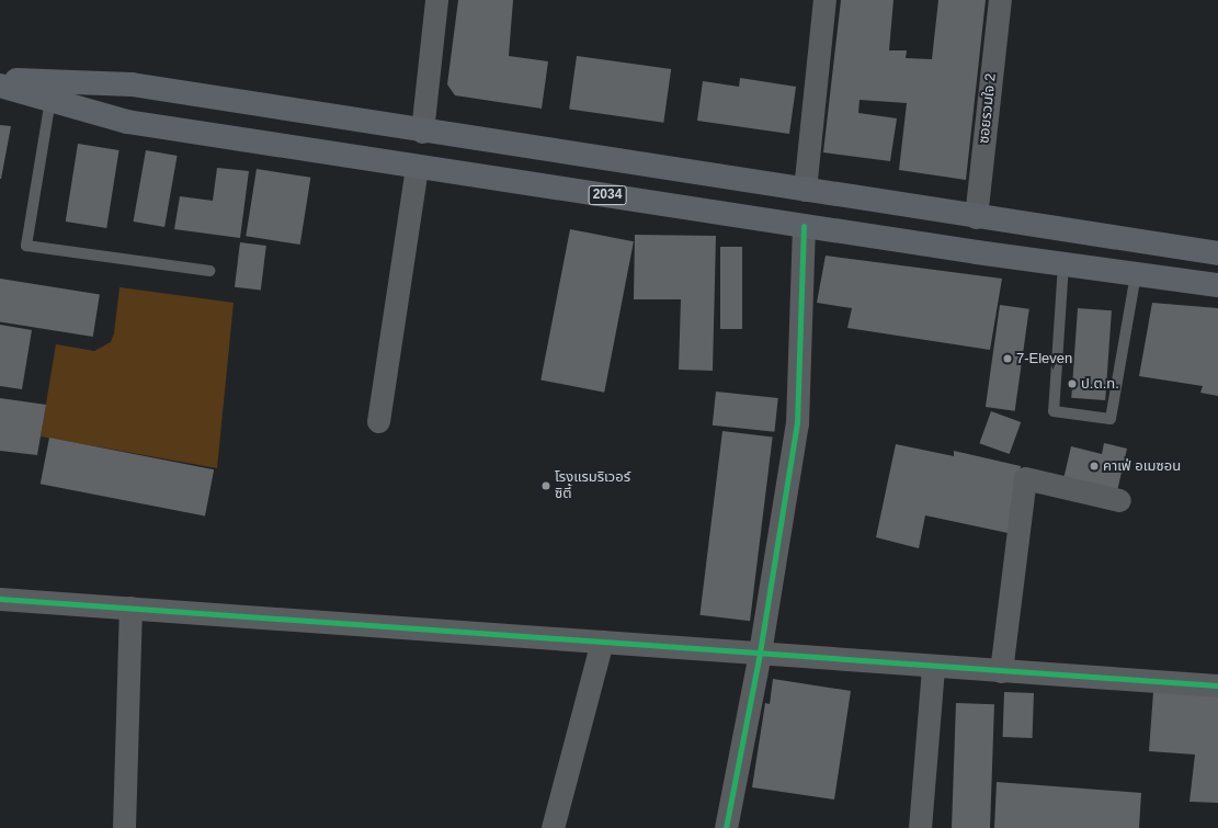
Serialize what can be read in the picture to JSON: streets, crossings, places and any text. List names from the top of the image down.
{
  "streets": {
    "main road": ["2034"],
    "street": ["ซอยรวมใจ 2"]
  },
  "places": [
    "7-Eleven",
    "ป.ต.ท.",
    "คาเฟ่ อเมซอน",
    "โรงแรมริเวอร์ ซิตี้"
  ]
}
